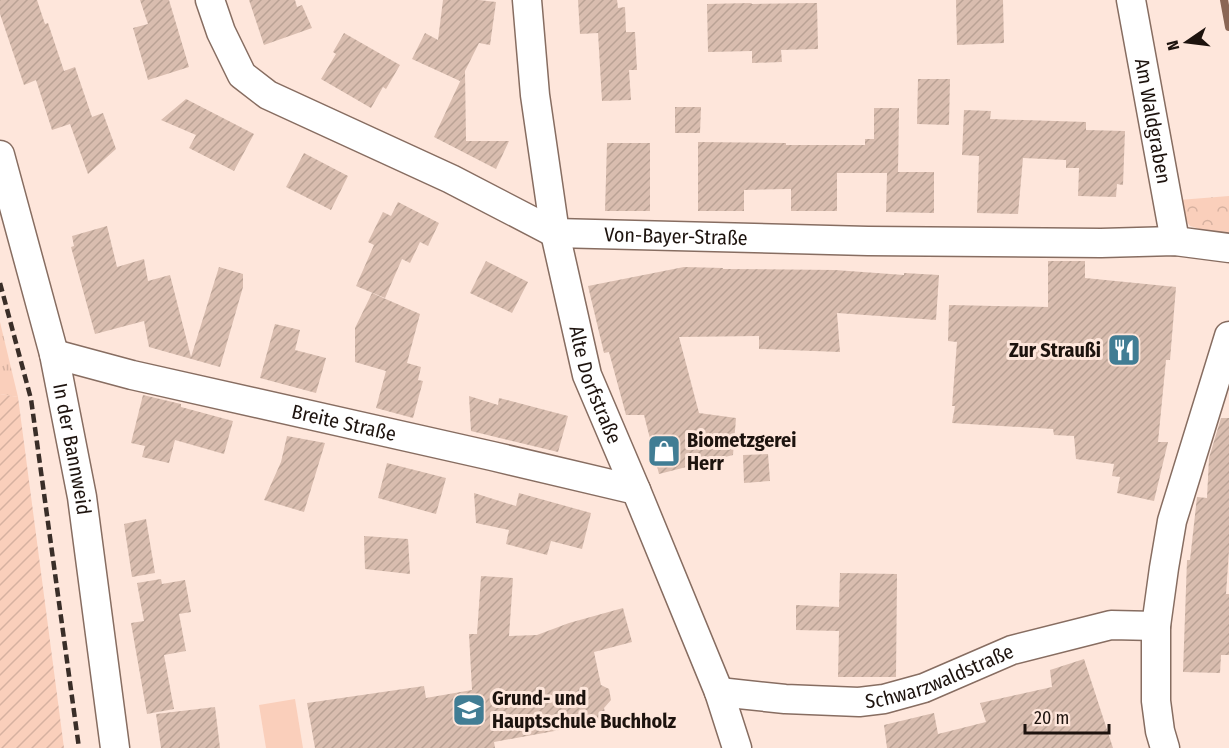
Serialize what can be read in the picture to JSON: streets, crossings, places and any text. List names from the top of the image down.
{
  "streets": {
    "street": [
      "Am Waldgraben",
      "Von-Bayer-Straße",
      "Alte Dorfstraße",
      "Breite Straße",
      "In der Bannweid",
      "Schwarzwaldstraße"
    ]
  },
  "crossings": [
    ["Am Waldgraben", "Von-Bayer-Straße"],
    ["Von-Bayer-Straße", "Alte Dorfstraße"],
    ["Alte Dorfstraße", "Breite Straße"],
    ["Alte Dorfstraße", "Schwarzwaldstraße"],
    ["Breite Straße", "In der Bannweid"]
  ],
  "places": {
    "restaurant": ["Zur Straußi"],
    "shop": ["Biometzgerei Herr"],
    "school or university": ["Grund- und Hauptschule Buchholz"]
  },
  "scale_bar": "20 m",
  "north": "left"
}
